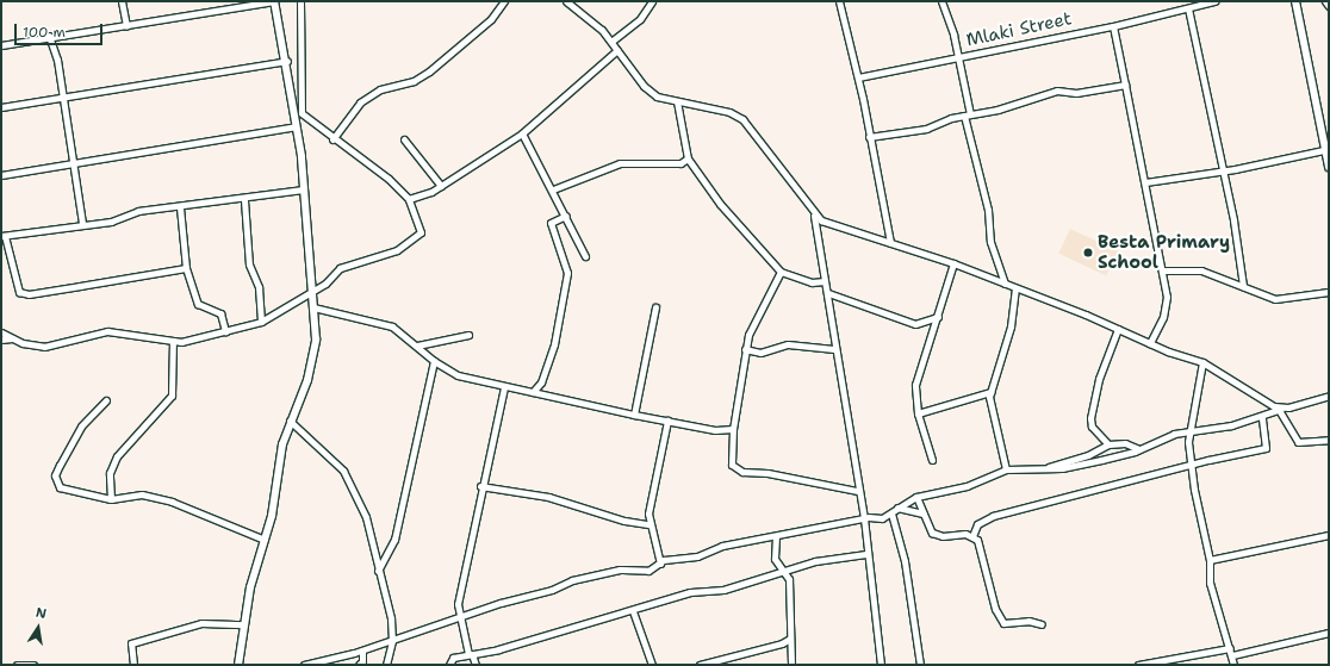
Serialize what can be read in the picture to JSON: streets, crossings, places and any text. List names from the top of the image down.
{
  "streets": {
    "street": ["Mlaki Street"]
  },
  "places": ["Besta Primary School"],
  "scale_bar": "100 m",
  "north": "top"
}
